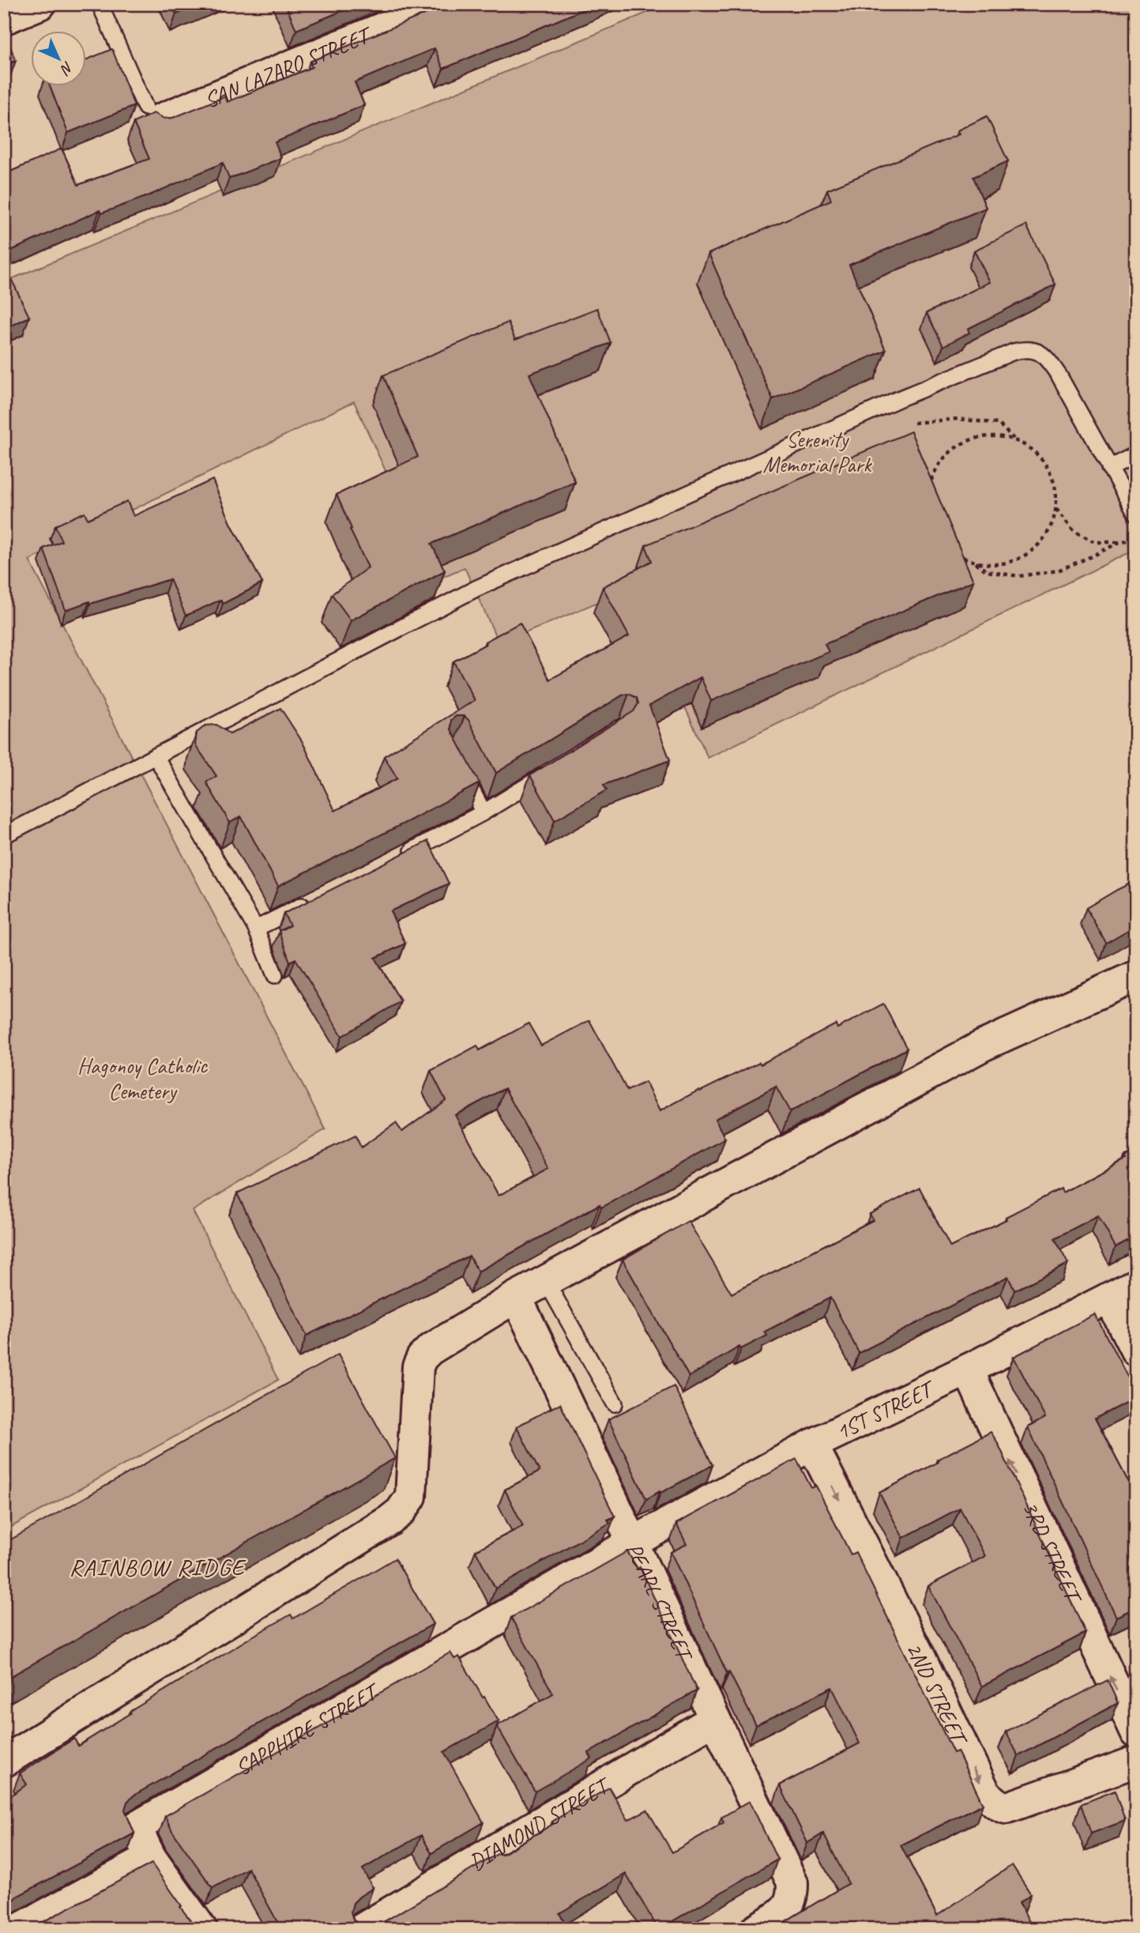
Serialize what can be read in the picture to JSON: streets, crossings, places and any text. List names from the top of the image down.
{
  "streets": {
    "street": [
      "SAN LAZARO STREET",
      "1ST STREET",
      "3RD STREET",
      "PEARL STREET",
      "2ND STREET",
      "SAPPHIRE STREET",
      "DIAMOND STREET"
    ]
  },
  "crossings": [
    ["1ST STREET", "3RD STREET"],
    ["1ST STREET", "PEARL STREET"],
    ["1ST STREET", "2ND STREET"],
    ["1ST STREET", "SAPPHIRE STREET"],
    ["PEARL STREET", "SAPPHIRE STREET"],
    ["PEARL STREET", "DIAMOND STREET"]
  ],
  "one_way": ["3RD STREET", "2ND STREET"],
  "districts": ["RAINBOW RIDGE"],
  "parks": ["Serenity Memorial Park", "Hagonoy Catholic Cemetery"],
  "north": "bottom right"
}
